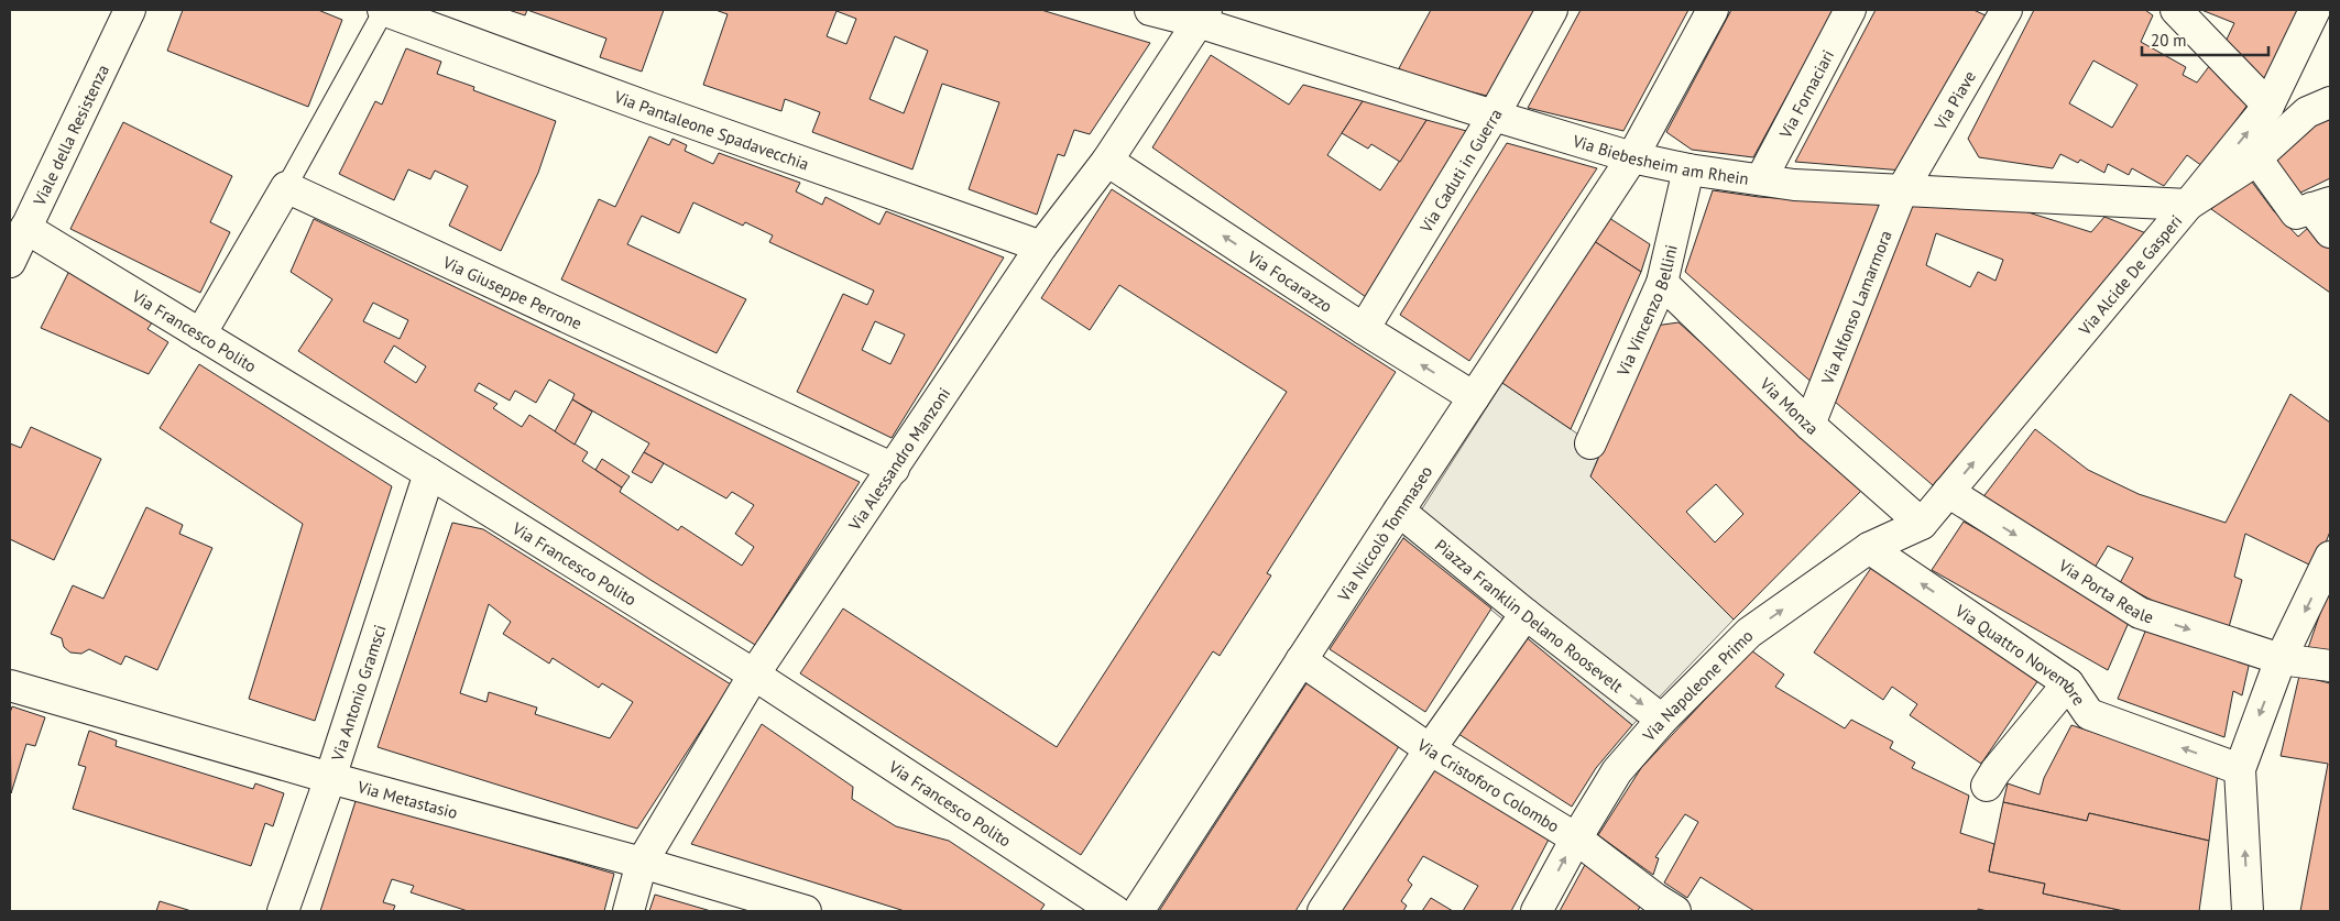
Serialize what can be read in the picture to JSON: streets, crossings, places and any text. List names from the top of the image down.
{
  "streets": {
    "street": [
      "Via Fornaciari",
      "Via Piave",
      "Via Pantaleone Spadavecchia",
      "Viale della Resistenza",
      "Via Biebesheim am Rhein",
      "Via Caduti in Guerra",
      "Via Alcide De Gasperi",
      "Via Focarazzo",
      "Via Giuseppe Perrone",
      "Via Vincenzo Bellini",
      "Via Alfonso Lamarmora",
      "Via Francesco Polito",
      "Via Monza",
      "Via Alessandro Manzoni",
      "Via Niccolò Tommaseo",
      "Via Porta Reale",
      "Piazza Franklin Delano Roosevelt",
      "Via Quattro Novembre",
      "Via Napoleone Primo",
      "Via Antonio Gramsci",
      "Via Cristoforo Colombo",
      "Via Metastasio"
    ]
  },
  "crossings": [
    ["Via Fornaciari", "Via Biebesheim am Rhein"],
    ["Via Piave", "Via Biebesheim am Rhein"],
    ["Via Piave", "Via Alfonso Lamarmora"],
    ["Via Pantaleone Spadavecchia", "Via Alessandro Manzoni"],
    ["Viale della Resistenza", "Via Francesco Polito"],
    ["Via Biebesheim am Rhein", "Via Caduti in Guerra"],
    ["Via Biebesheim am Rhein", "Via Alcide De Gasperi"],
    ["Via Biebesheim am Rhein", "Via Vincenzo Bellini"],
    ["Via Biebesheim am Rhein", "Via Alfonso Lamarmora"],
    ["Via Biebesheim am Rhein", "Via Alessandro Manzoni"],
    ["Via Biebesheim am Rhein", "Via Niccolò Tommaseo"],
    ["Via Caduti in Guerra", "Via Focarazzo"],
    ["Via Alcide De Gasperi", "Via Monza"],
    ["Via Alcide De Gasperi", "Via Porta Reale"],
    ["Via Alcide De Gasperi", "Via Napoleone Primo"],
    ["Via Focarazzo", "Via Alessandro Manzoni"],
    ["Via Focarazzo", "Via Niccolò Tommaseo"],
    ["Via Giuseppe Perrone", "Via Alessandro Manzoni"],
    ["Via Vincenzo Bellini", "Via Monza"],
    ["Via Alfonso Lamarmora", "Via Monza"],
    ["Via Francesco Polito", "Via Alessandro Manzoni"],
    ["Via Francesco Polito", "Via Antonio Gramsci"],
    ["Via Monza", "Via Napoleone Primo"],
    ["Via Alessandro Manzoni", "Via Metastasio"],
    ["Via Niccolò Tommaseo", "Piazza Franklin Delano Roosevelt"],
    ["Via Niccolò Tommaseo", "Via Cristoforo Colombo"],
    ["Piazza Franklin Delano Roosevelt", "Via Napoleone Primo"],
    ["Via Quattro Novembre", "Via Napoleone Primo"],
    ["Via Napoleone Primo", "Via Cristoforo Colombo"],
    ["Via Antonio Gramsci", "Via Metastasio"]
  ],
  "one_way": [
    "Via Alcide De Gasperi",
    "Via Focarazzo",
    "Via Porta Reale",
    "Piazza Franklin Delano Roosevelt",
    "Via Quattro Novembre"
  ],
  "scale_bar": "20 m"
}
